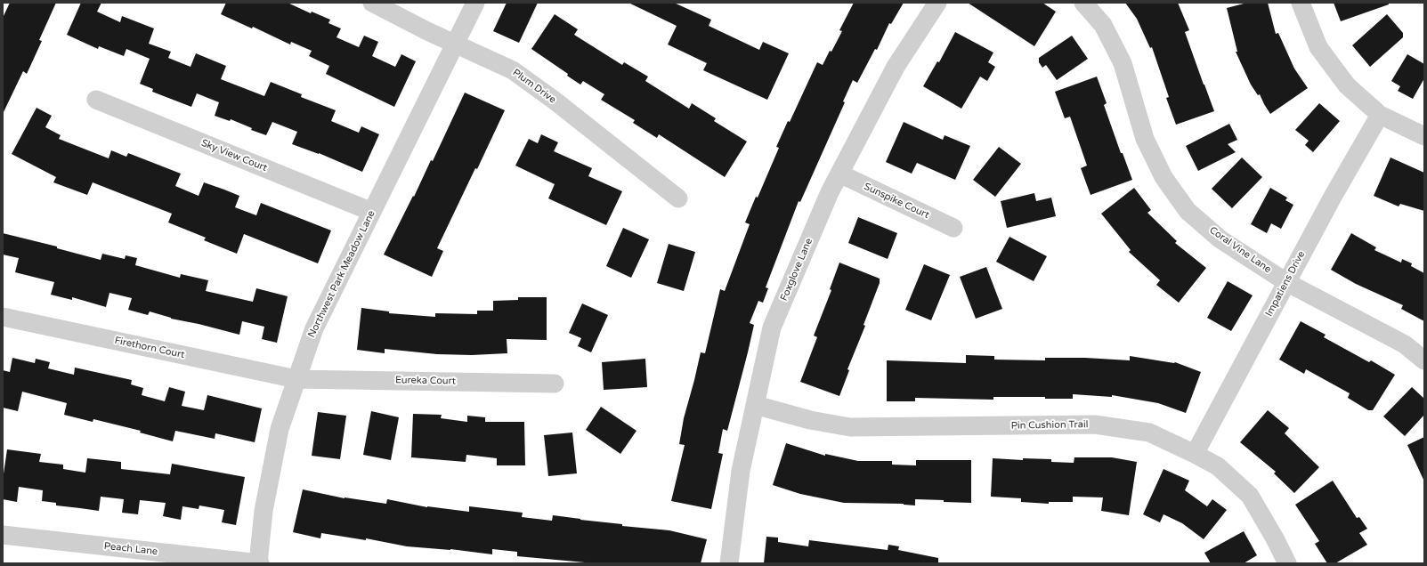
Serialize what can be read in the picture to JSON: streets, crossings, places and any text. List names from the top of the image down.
{
  "streets": {
    "street": [
      "Plum Drive",
      "Sky View Court",
      "Sunspike Court",
      "Coral Vine Lane",
      "Foxglove Lane",
      "Northwest Park Meadow Lane",
      "Impatiens Drive",
      "Firethorn Court",
      "Eureka Court",
      "Pin Cushion Trail",
      "Peach Lane"
    ]
  },
  "crossings": [
    ["Plum Drive", "Northwest Park Meadow Lane"],
    ["Sky View Court", "Northwest Park Meadow Lane"],
    ["Sunspike Court", "Foxglove Lane"],
    ["Coral Vine Lane", "Impatiens Drive"],
    ["Foxglove Lane", "Pin Cushion Trail"],
    ["Northwest Park Meadow Lane", "Firethorn Court"],
    ["Northwest Park Meadow Lane", "Eureka Court"],
    ["Northwest Park Meadow Lane", "Peach Lane"],
    ["Impatiens Drive", "Pin Cushion Trail"],
    ["Firethorn Court", "Eureka Court"]
  ]
}
